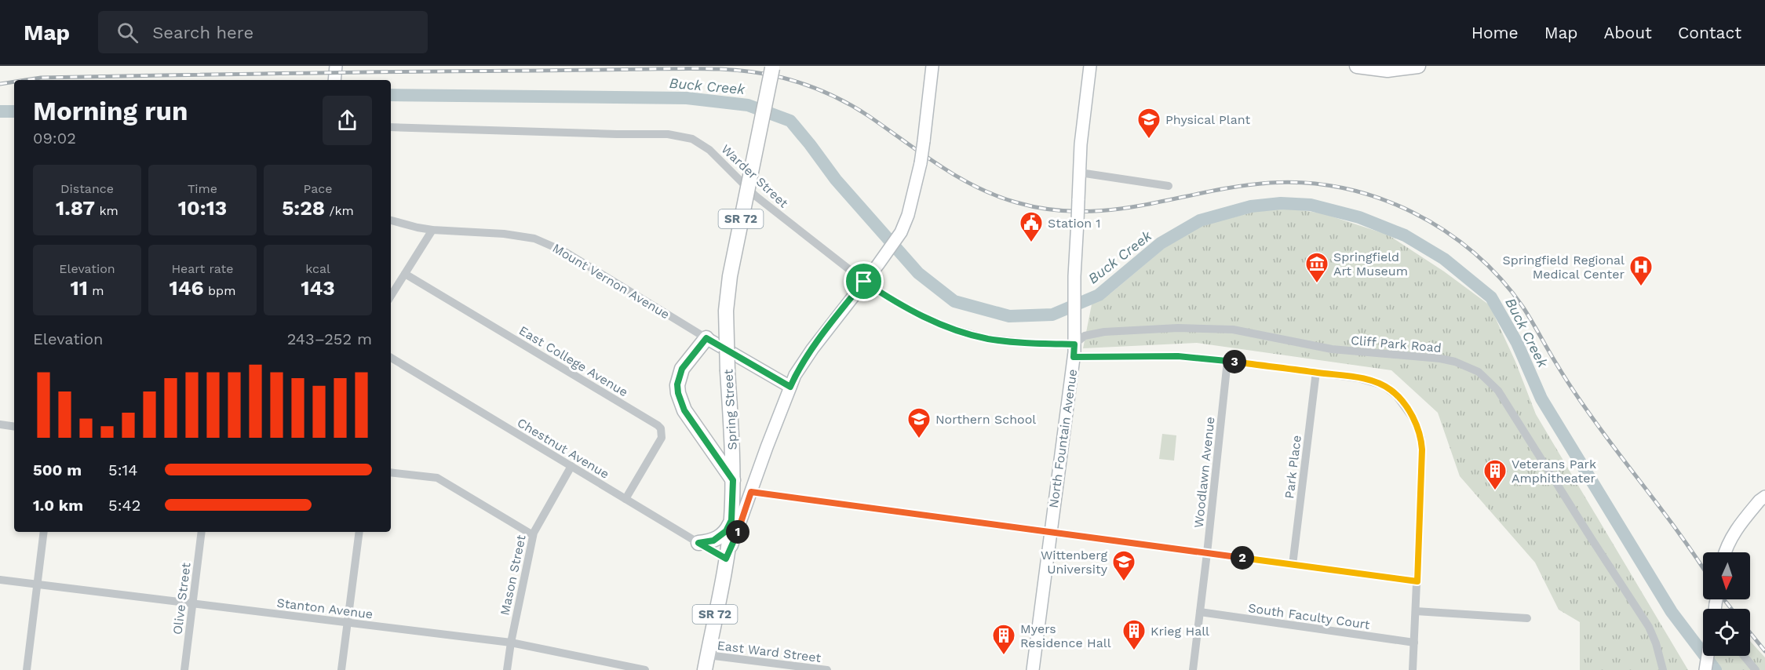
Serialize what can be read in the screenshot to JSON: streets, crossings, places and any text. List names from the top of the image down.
{
  "streets": {
    "main road": [
      "SR 72",
      "Mount Vernon Avenue",
      "Spring Street",
      "North Fountain Avenue"
    ],
    "street": [
      "Warder Street",
      "Cliff Park Road",
      "East College Avenue",
      "Chestnut Avenue",
      "Park Place",
      "Woodlawn Avenue",
      "Mason Street",
      "Olive Street",
      "Stanton Avenue",
      "South Faculty Court",
      "East Ward Street"
    ]
  },
  "crossings": [
    ["Warder Street", "Cliff Park Road"],
    ["Warder Street", "North Fountain Avenue"],
    ["SR 72", "Spring Street"],
    ["SR 72", "Chestnut Avenue"],
    ["SR 72", "East Ward Street"],
    ["Cliff Park Road", "North Fountain Avenue"],
    ["East College Avenue", "Chestnut Avenue"],
    ["Spring Street", "Chestnut Avenue"],
    ["Chestnut Avenue", "Mason Street"],
    ["Woodlawn Avenue", "South Faculty Court"],
    ["Mason Street", "Stanton Avenue"],
    ["Olive Street", "Stanton Avenue"]
  ],
  "water": ["Buck Creek"],
  "places": {
    "school or university": ["Physical Plant", "Northern School", "Wittenberg University"],
    "public building": ["Station 1"],
    "museum": ["Springfield Art Museum"],
    "hospital": ["Springfield Regional Medical Center"],
    "building": ["Veterans Park Amphitheater", "Krieg Hall", "Myers Residence Hall"]
  },
  "north": "bottom",
  "page": {
    "header": "Map",
    "search": "Search here",
    "nav": [
      "Home",
      "Map",
      "About",
      "Contact"
    ],
    "heading": ["Morning run", "09:02"],
    "stats": [
      ["Distance", "1.87 km"],
      ["Time", "10:13"],
      ["Pace", "5:28 /km"],
      ["Elevation", "11 m"],
      ["Heart rate", "146 bpm"],
      ["kcal", "143"]
    ],
    "chart": ["Elevation", "243–252 m"],
    "pins": ["3", "1", "2"],
    "list": [
      {
        "name": "500 m",
        "note": "5:14"
      },
      {
        "name": "1.0 km",
        "note": "5:42"
      }
    ]
  }
}
